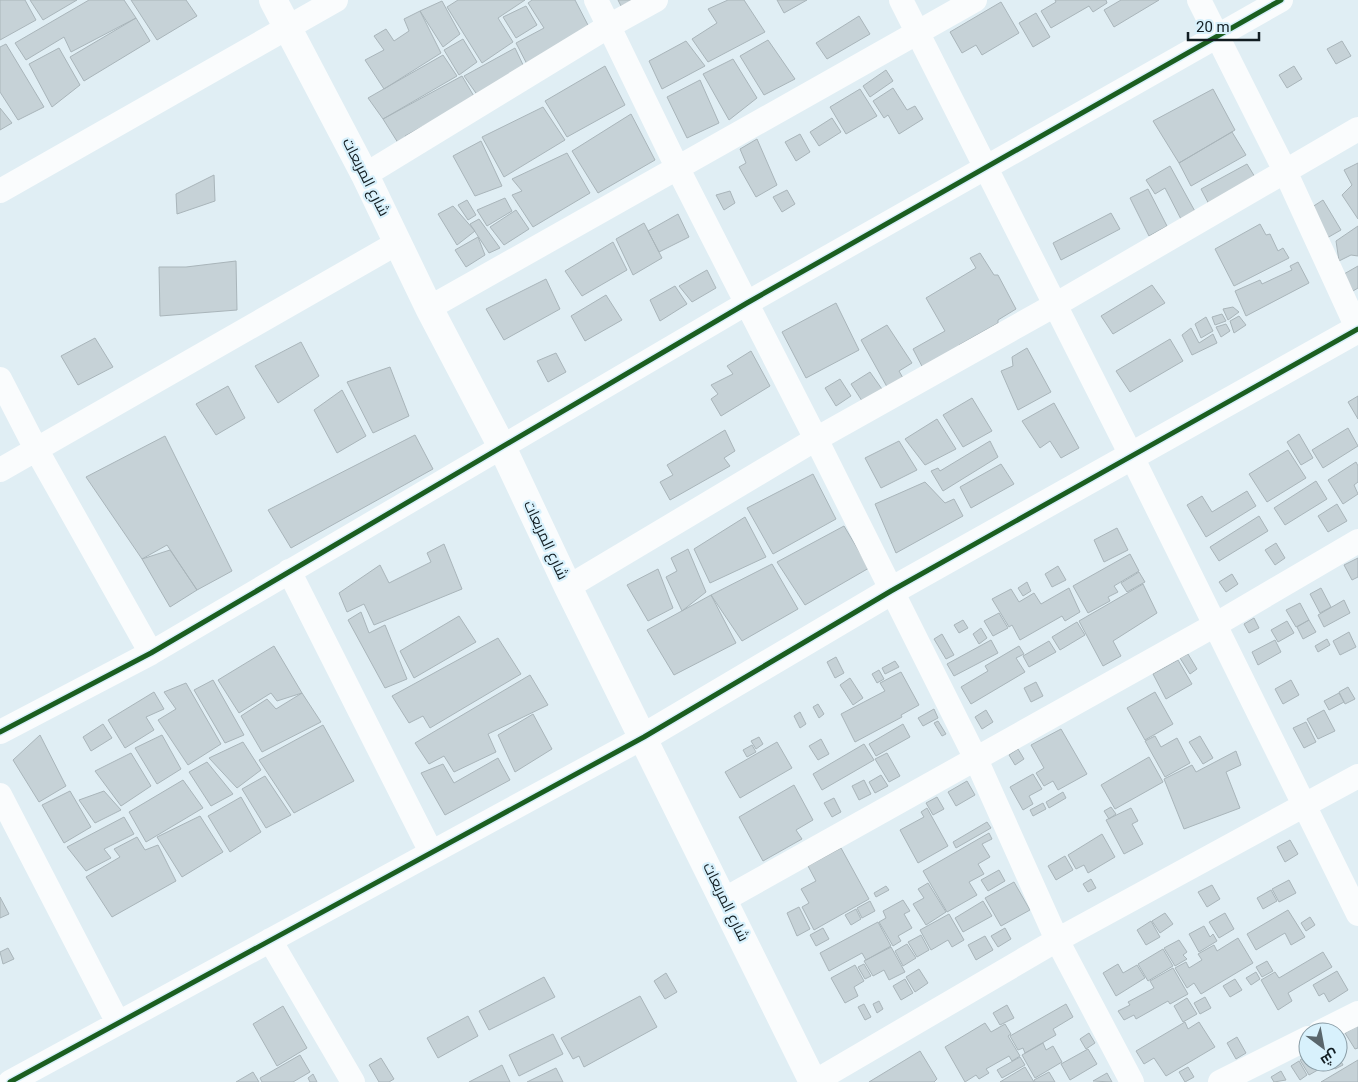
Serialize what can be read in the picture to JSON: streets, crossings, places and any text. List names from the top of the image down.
{
  "streets": {
    "street": ["شارع المربعات"]
  },
  "scale_bar": "20 m",
  "north": "bottom right"
}
